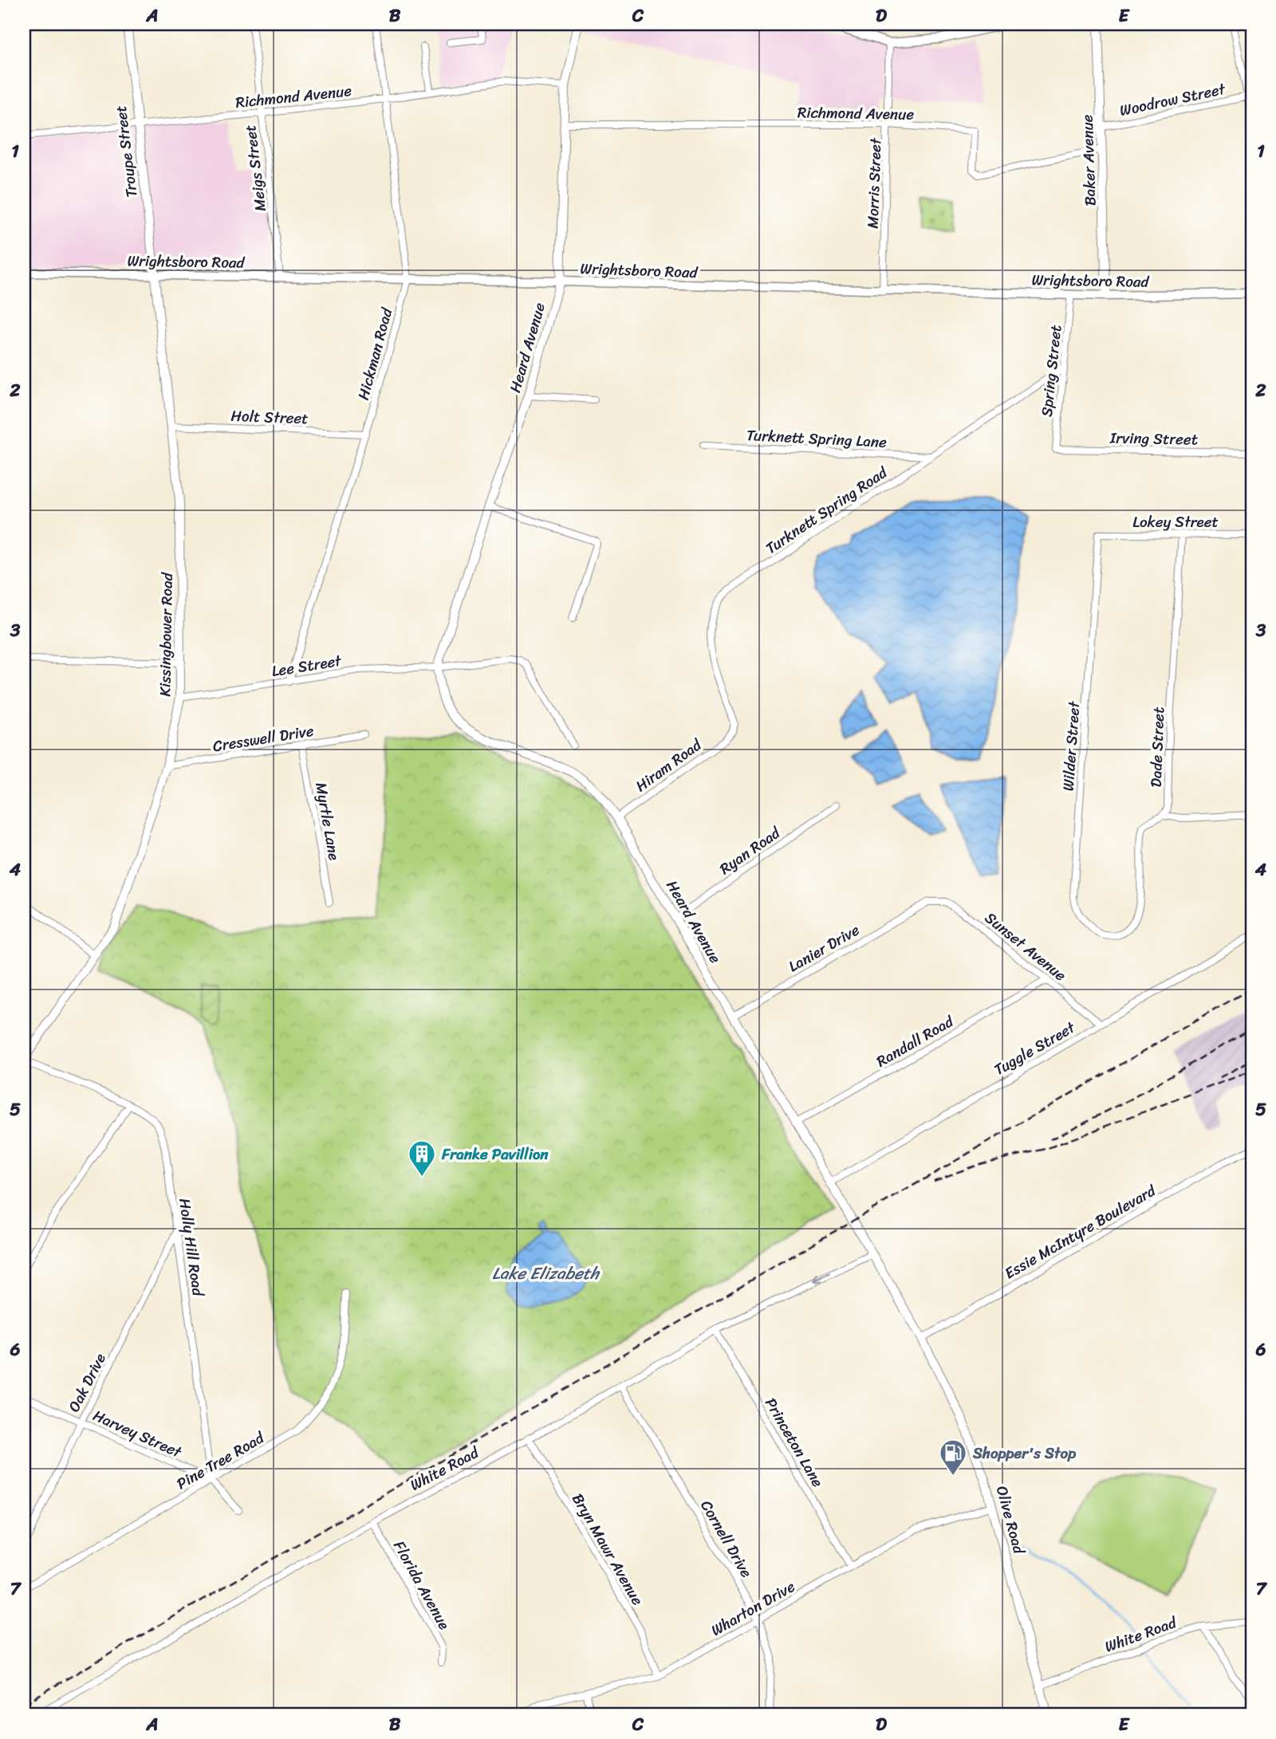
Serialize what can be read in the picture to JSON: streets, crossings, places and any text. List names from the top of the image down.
{
  "streets": {
    "main road": ["Wrightsboro Road"],
    "street": [
      "Richmond Avenue",
      "Woodrow Street",
      "Troupe Street",
      "Baker Avenue",
      "Meigs Street",
      "Morris Street",
      "Heard Avenue",
      "Hickman Road",
      "Spring Street",
      "Holt Street",
      "Turknett Spring Lane",
      "Irving Street",
      "Turknett Spring Road",
      "Lokey Street",
      "Kissingbower Road",
      "Lee Street",
      "Cresswell Drive",
      "Wilder Street",
      "Dade Street",
      "Hiram Road",
      "Myrtle Lane",
      "Ryan Road",
      "Sunset Avenue",
      "Lanier Drive",
      "Randall Road",
      "Tuggle Street",
      "Essie McIntyre Boulevard",
      "Holly Hill Road",
      "Oak Drive",
      "Harvey Street",
      "Princeton Lane",
      "Pine Tree Road",
      "White Road",
      "Olive Road",
      "Cornell Drive",
      "Bryn Mawr Avenue",
      "Florida Avenue",
      "Wharton Drive"
    ]
  },
  "crossings": [
    ["Richmond Avenue", "Troupe Street"],
    ["Richmond Avenue", "Baker Avenue"],
    ["Richmond Avenue", "Meigs Street"],
    ["Richmond Avenue", "Morris Street"],
    ["Richmond Avenue", "Heard Avenue"],
    ["Richmond Avenue", "Hickman Road"],
    ["Woodrow Street", "Baker Avenue"],
    ["Troupe Street", "Wrightsboro Road"],
    ["Troupe Street", "Kissingbower Road"],
    ["Baker Avenue", "Wrightsboro Road"],
    ["Meigs Street", "Wrightsboro Road"],
    ["Morris Street", "Wrightsboro Road"],
    ["Wrightsboro Road", "Heard Avenue"],
    ["Wrightsboro Road", "Hickman Road"],
    ["Wrightsboro Road", "Spring Street"],
    ["Wrightsboro Road", "Kissingbower Road"],
    ["Heard Avenue", "Lee Street"],
    ["Heard Avenue", "Hiram Road"],
    ["Heard Avenue", "Ryan Road"],
    ["Heard Avenue", "Lanier Drive"],
    ["Heard Avenue", "Randall Road"],
    ["Heard Avenue", "Tuggle Street"],
    ["Heard Avenue", "White Road"],
    ["Heard Avenue", "Olive Road"],
    ["Hickman Road", "Holt Street"],
    ["Hickman Road", "Lee Street"],
    ["Spring Street", "Irving Street"],
    ["Spring Street", "Turknett Spring Road"],
    ["Holt Street", "Kissingbower Road"],
    ["Turknett Spring Lane", "Turknett Spring Road"],
    ["Turknett Spring Road", "Hiram Road"],
    ["Lokey Street", "Wilder Street"],
    ["Lokey Street", "Dade Street"],
    ["Kissingbower Road", "Lee Street"],
    ["Kissingbower Road", "Cresswell Drive"],
    ["Kissingbower Road", "Holly Hill Road"],
    ["Cresswell Drive", "Myrtle Lane"],
    ["Wilder Street", "Dade Street"],
    ["Sunset Avenue", "Lanier Drive"],
    ["Sunset Avenue", "Randall Road"],
    ["Sunset Avenue", "Tuggle Street"],
    ["Essie McIntyre Boulevard", "Olive Road"],
    ["Holly Hill Road", "Oak Drive"],
    ["Holly Hill Road", "Harvey Street"],
    ["Holly Hill Road", "Pine Tree Road"],
    ["Oak Drive", "Harvey Street"],
    ["Harvey Street", "Pine Tree Road"],
    ["Princeton Lane", "White Road"],
    ["Princeton Lane", "Wharton Drive"],
    ["White Road", "Olive Road"],
    ["White Road", "Cornell Drive"],
    ["White Road", "Bryn Mawr Avenue"],
    ["White Road", "Florida Avenue"],
    ["Olive Road", "Wharton Drive"],
    ["Cornell Drive", "Wharton Drive"],
    ["Bryn Mawr Avenue", "Wharton Drive"]
  ],
  "water": ["Lake Elizabeth"],
  "places": {
    "building": ["Franke Pavillion"],
    "fuel station": ["Shopper's Stop"]
  },
  "grid": {
    "columns": [
      "A",
      "B",
      "C",
      "D",
      "E"
    ],
    "rows": [
      "1",
      "2",
      "3",
      "4",
      "5",
      "6",
      "7"
    ]
  }
}
